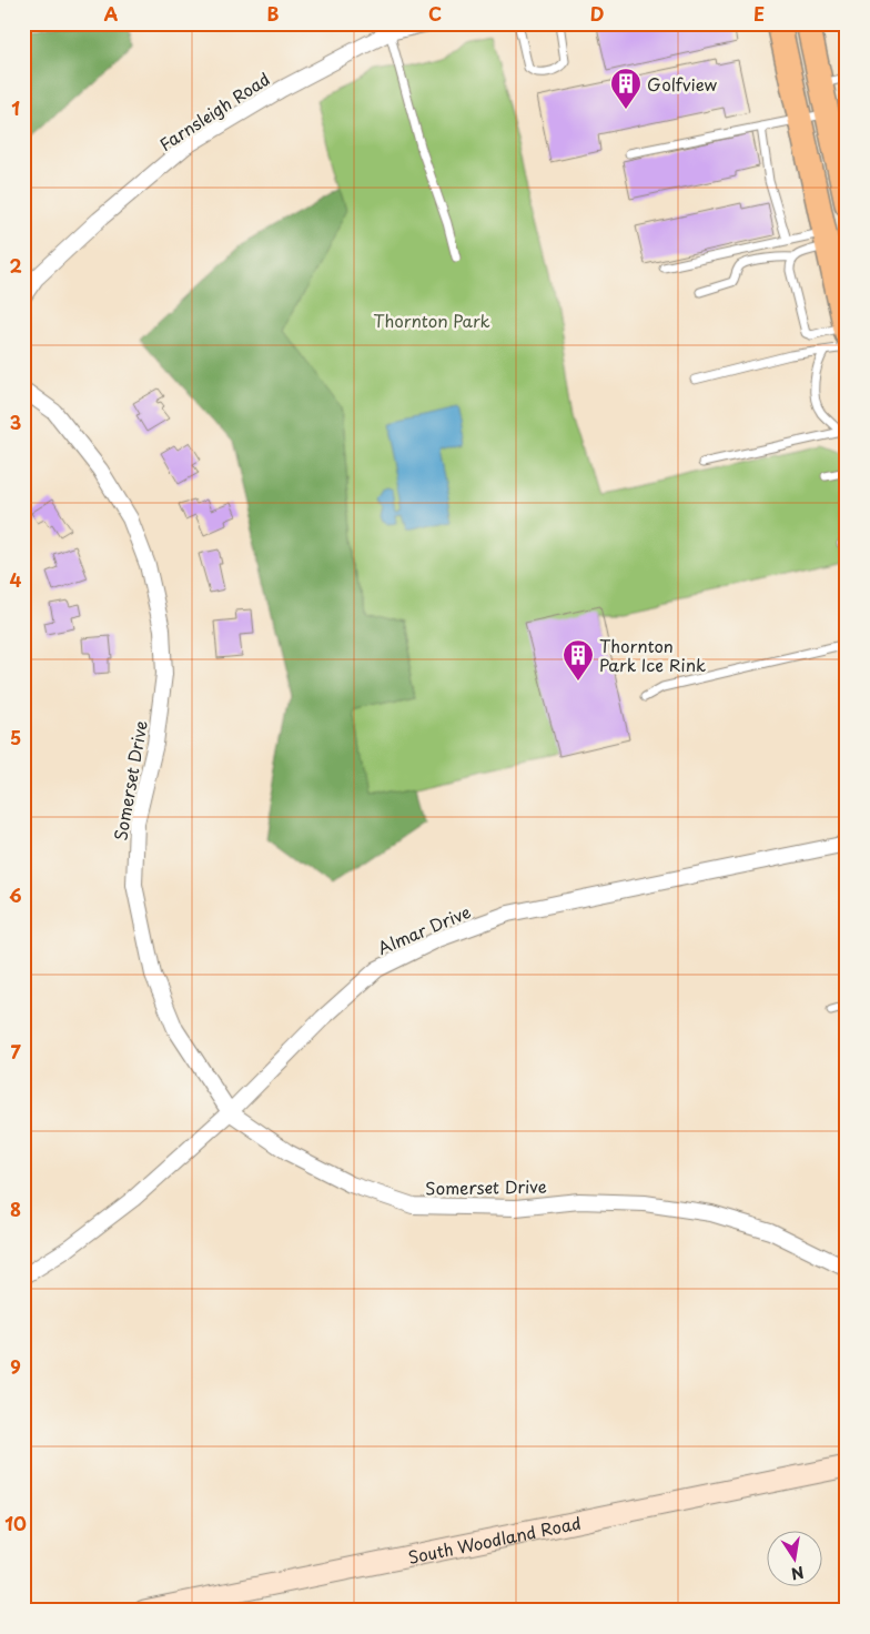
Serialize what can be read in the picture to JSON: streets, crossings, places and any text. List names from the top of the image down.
{
  "streets": {
    "street": [
      "Farnsleigh Road",
      "Somerset Drive",
      "Almar Drive",
      "South Woodland Road"
    ]
  },
  "crossings": [
    ["Somerset Drive", "Almar Drive"]
  ],
  "parks": ["Thornton Park"],
  "places": {
    "building": ["Golfview", "Thornton Park Ice Rink"]
  },
  "north": "bottom",
  "grid": {
    "columns": [
      "A",
      "B",
      "C",
      "D",
      "E"
    ],
    "rows": [
      "1",
      "2",
      "3",
      "4",
      "5",
      "6",
      "7",
      "8",
      "9",
      "10"
    ]
  }
}
